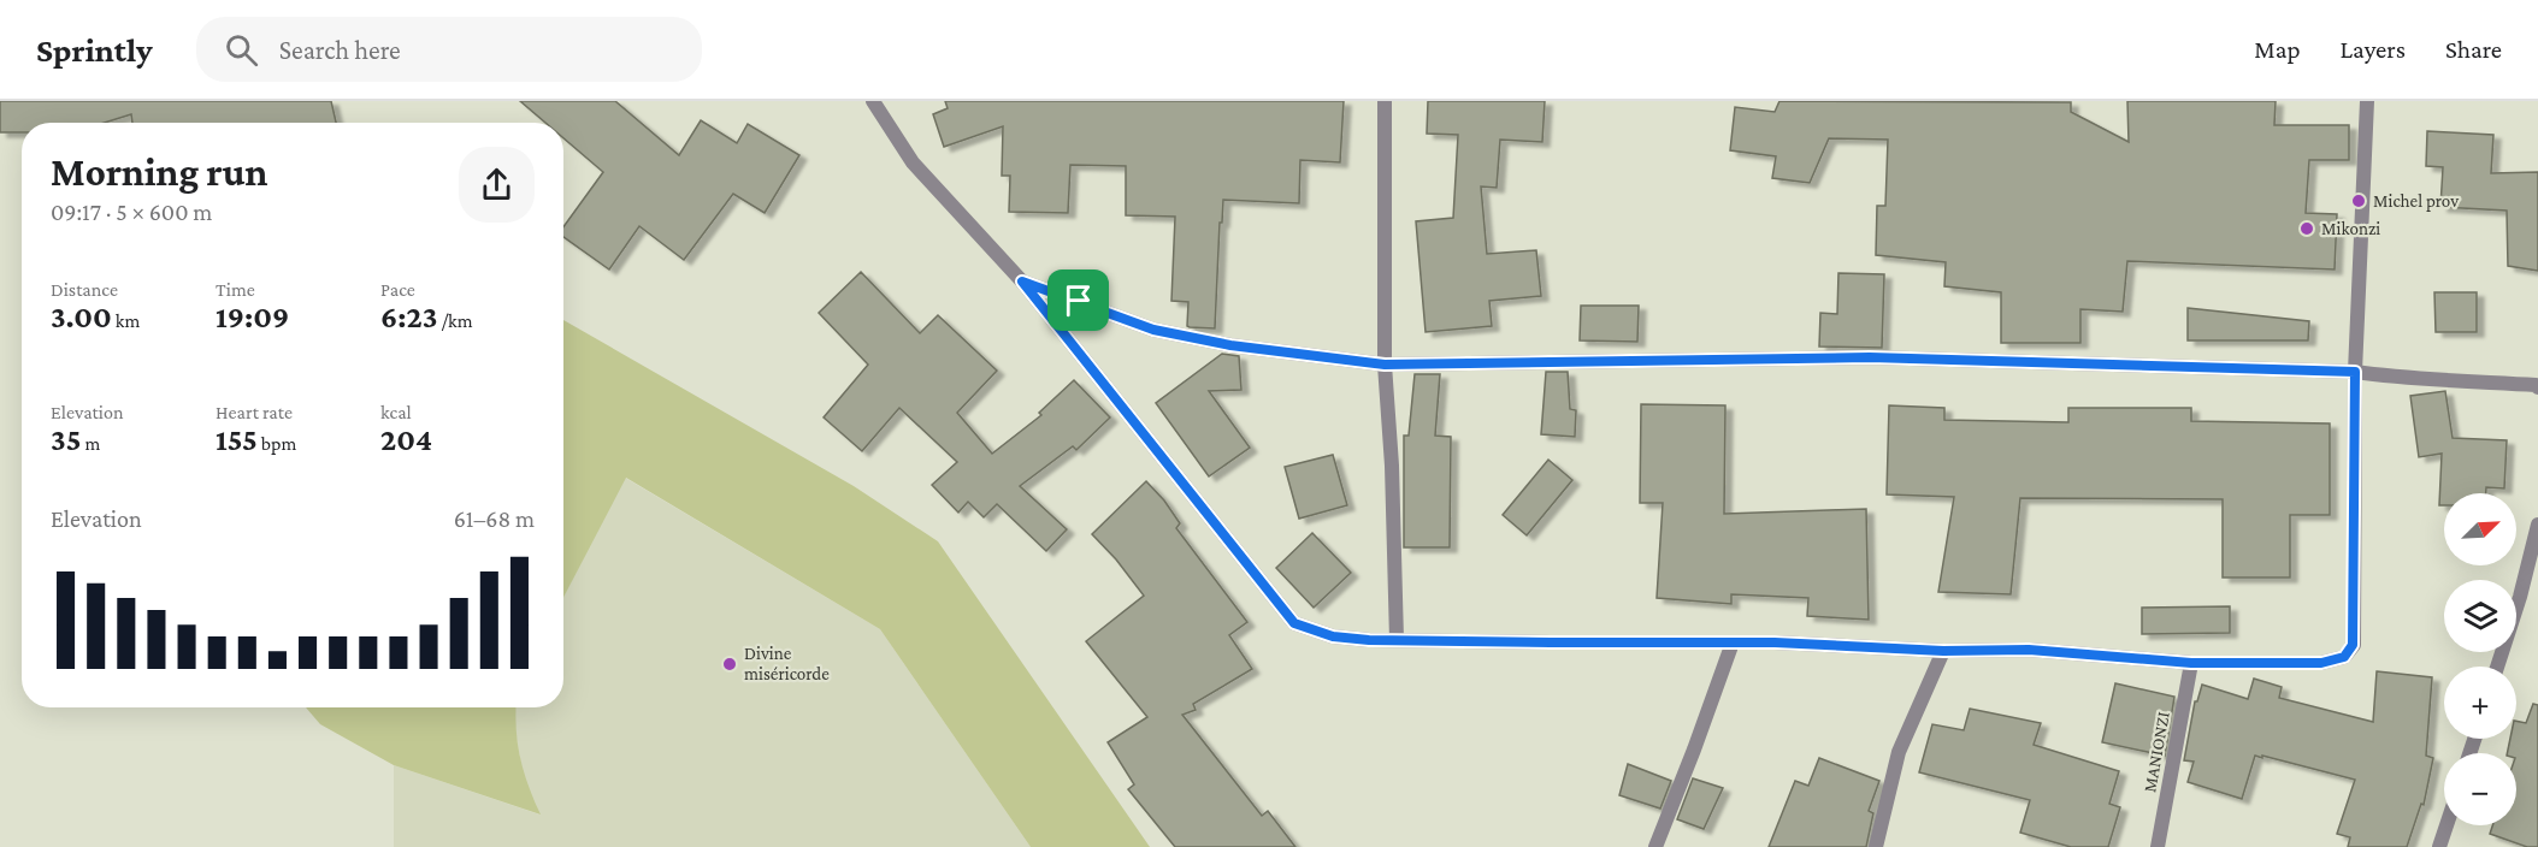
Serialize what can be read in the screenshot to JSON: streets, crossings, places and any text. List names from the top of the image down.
{
  "streets": {
    "street": ["MANIONZI"]
  },
  "places": ["Michel prov", "Mikonzi", "Divine miséricorde"],
  "north": "top right",
  "page": {
    "header": "Sprintly",
    "search": "Search here",
    "nav": ["Map", "Layers", "Share"],
    "heading": ["Morning run", "09:17 · 5 × 600 m"],
    "stats": [
      ["Distance", "3.00 km"],
      ["Time", "19:09"],
      ["Pace", "6:23 /km"],
      ["Elevation", "35 m"],
      ["Heart rate", "155 bpm"],
      ["kcal", "204"]
    ],
    "chart": ["Elevation", "61–68 m"],
    "map_buttons": ["+", "−"]
  }
}
